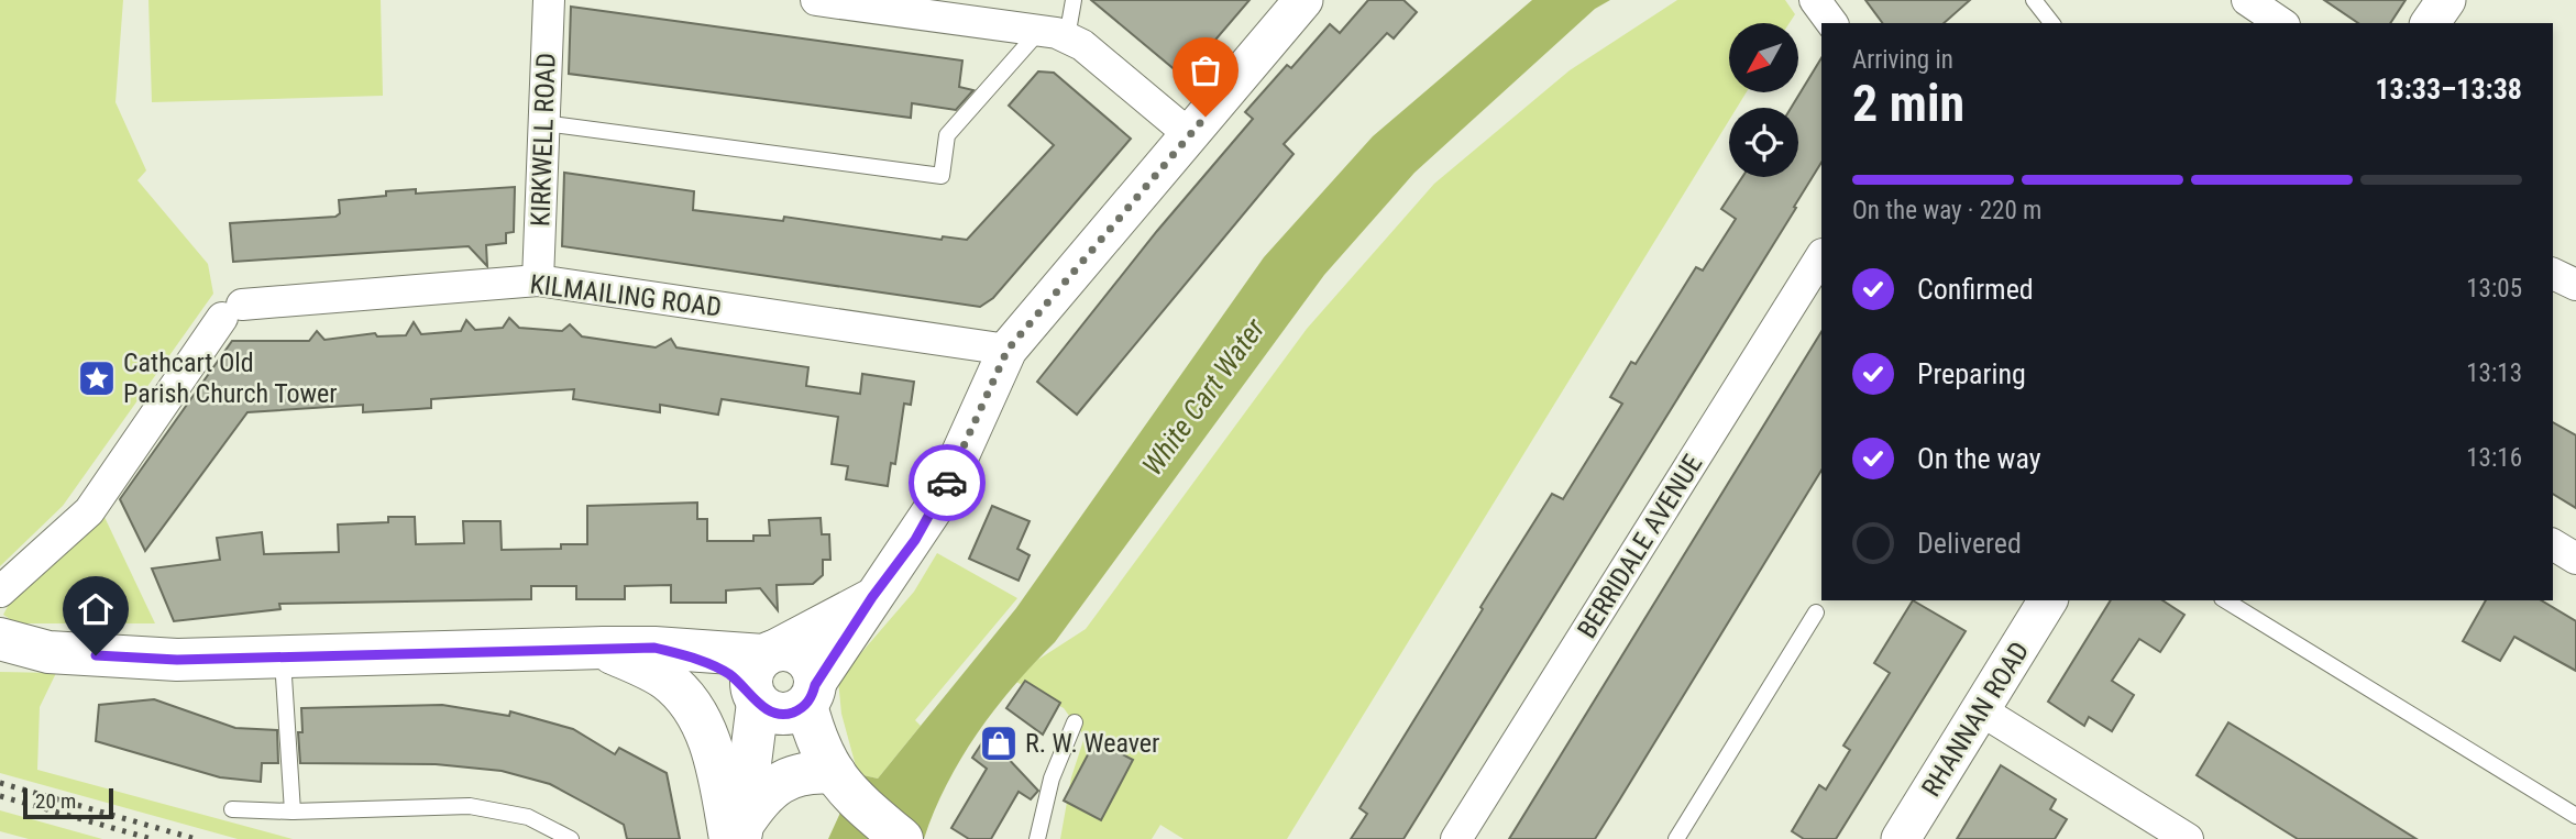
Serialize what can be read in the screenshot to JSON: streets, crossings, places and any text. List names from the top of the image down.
{
  "streets": {
    "street": [
      "KIRKWELL ROAD",
      "KILMAILING ROAD",
      "BERRIDALE AVENUE",
      "RHANNAN ROAD"
    ]
  },
  "crossings": [
    ["KIRKWELL ROAD", "KILMAILING ROAD"]
  ],
  "water": ["White Cart Water"],
  "places": {
    "place": ["Cathcart Old Parish Church Tower"],
    "shop": ["R. W. Weaver"]
  },
  "scale_bar": "20 m",
  "north": "bottom left",
  "page": {
    "heading": ["2 min", "Arriving in", "13:33–13:38"],
    "bar": "On the way · 220 m",
    "list": [
      ["Confirmed", "13:05"],
      ["Preparing", "13:13"],
      ["On the way", "13:16"],
      "Delivered"
    ],
    "scale": "20 m"
  }
}
